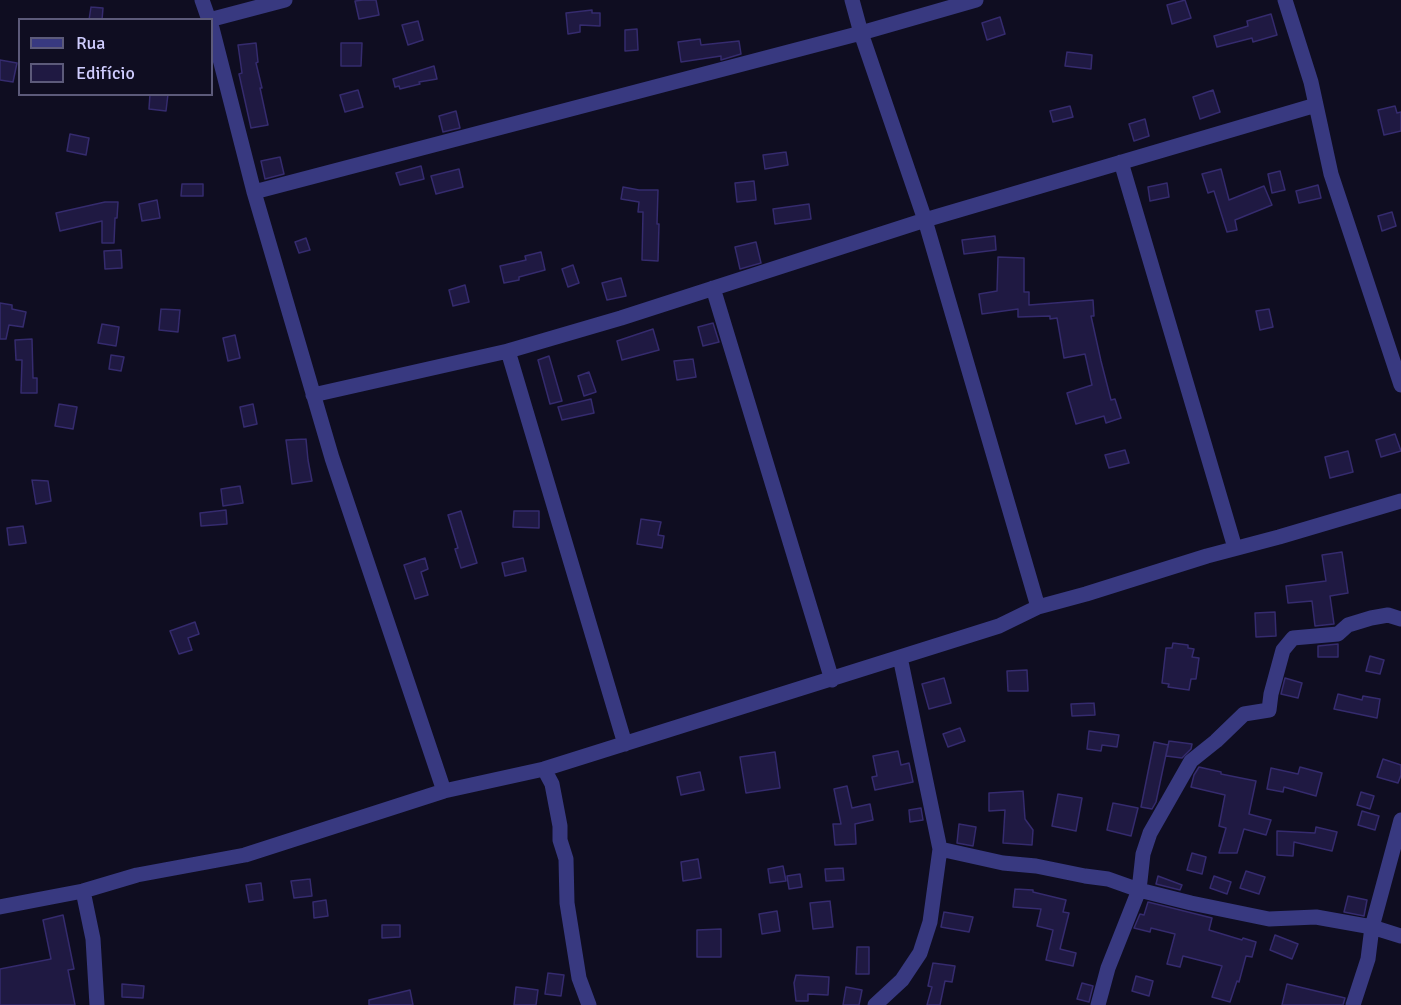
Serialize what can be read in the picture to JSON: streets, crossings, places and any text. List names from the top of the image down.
{
  "legend": ["Rua", "Edifício"]
}
